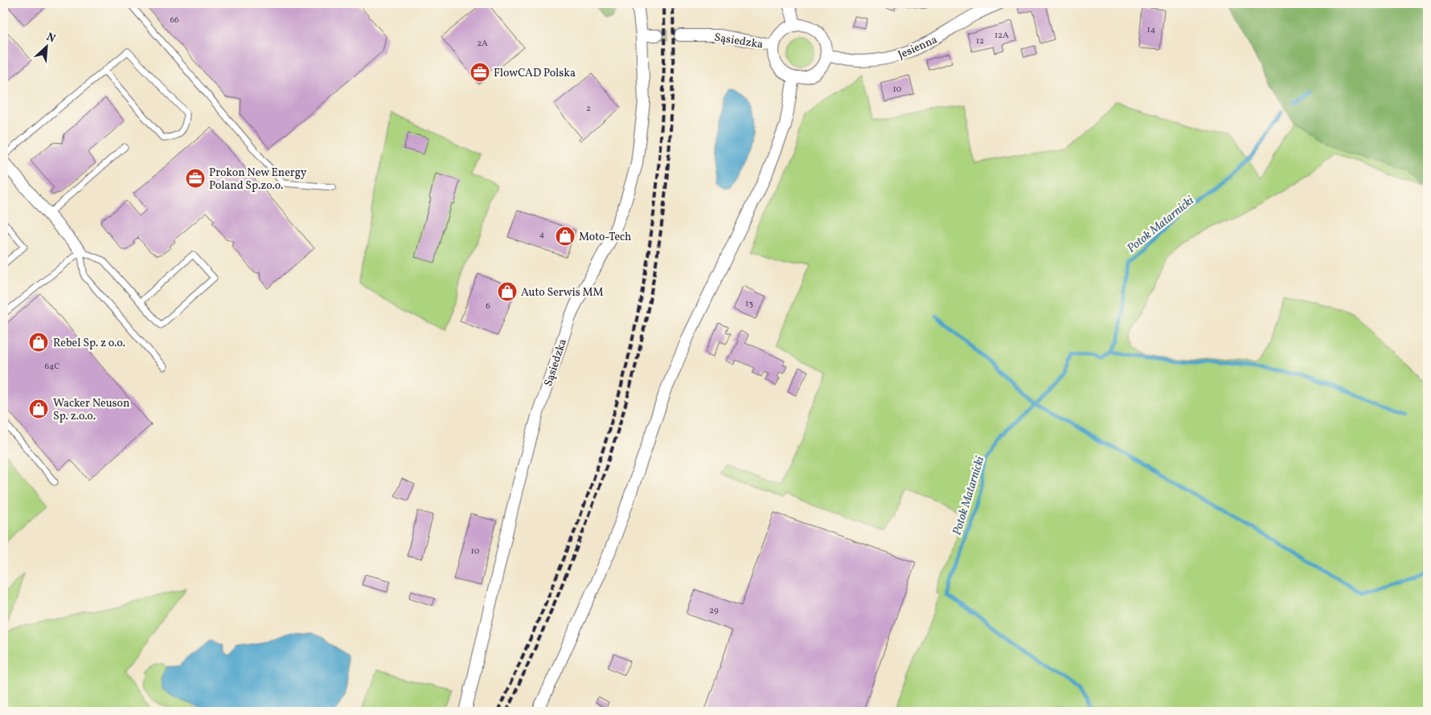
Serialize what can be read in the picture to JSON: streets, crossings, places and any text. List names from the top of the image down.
{
  "streets": {
    "street": ["Sąsiedzka", "Jesienna"]
  },
  "crossings": [
    ["Sąsiedzka", "Jesienna"]
  ],
  "water": ["Potok Matarnicki"],
  "places": {
    "office": ["FlowCAD Polska", "Prokon New Energy Poland Sp.zo.o."],
    "shop": [
      "Moto-Tech",
      "Auto Serwis MM",
      "Rebel Sp. z o.o.",
      "Wacker Neuson Sp. z.o.o."
    ]
  },
  "house_numbers": [
    "66",
    "14",
    "12A",
    "12",
    "2A",
    "10",
    "2",
    "4",
    "13",
    "6",
    "64C",
    "10",
    "29"
  ],
  "north": "top right"
}
